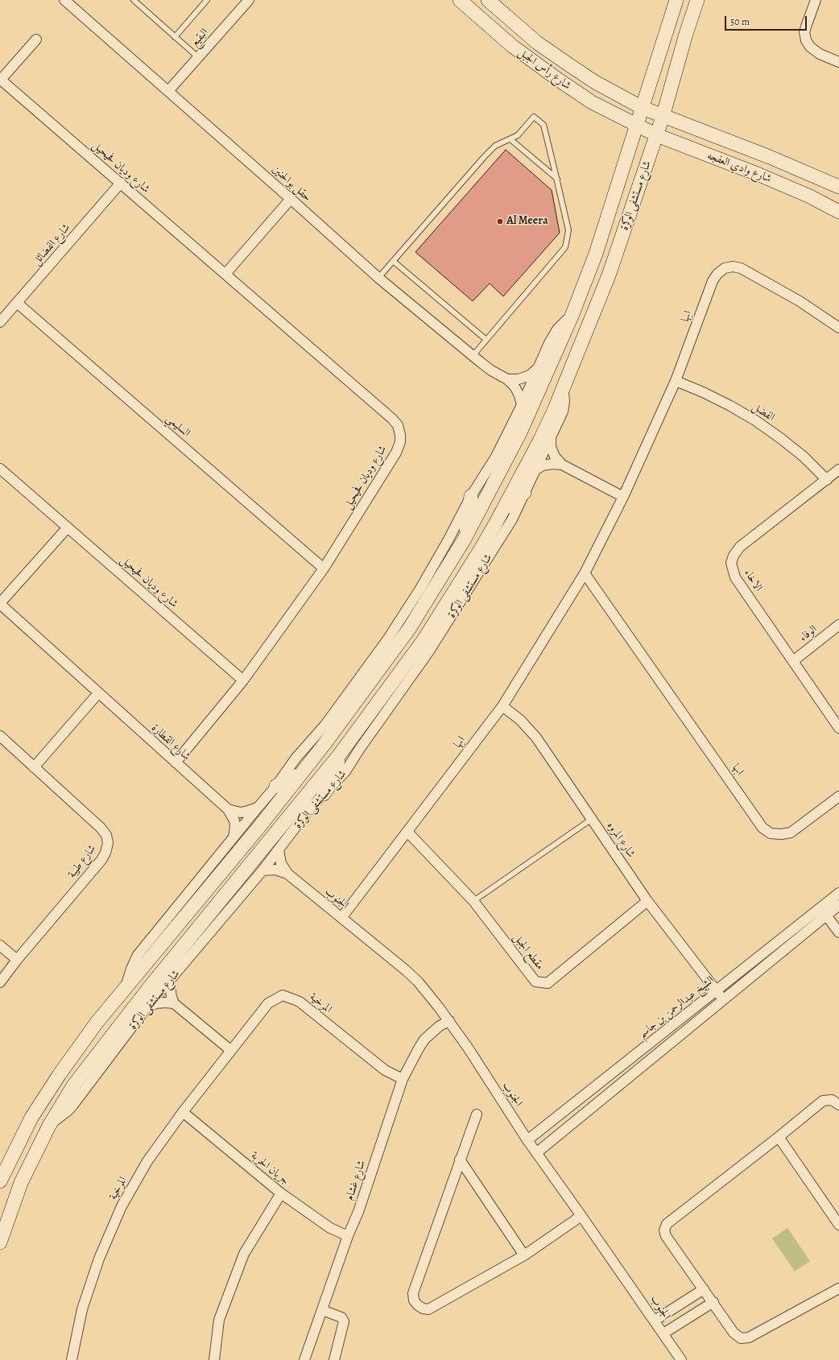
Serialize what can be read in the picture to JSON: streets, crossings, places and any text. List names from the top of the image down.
{
  "streets": {
    "street": [
      "البقيع",
      "شارع رأس الجبل",
      "شارع وديان فحيحيل",
      "شارع وادي العفجه",
      "حقل بوالحنين",
      "شارع مستشفى الوكرة",
      "شارع الفضائل",
      "ابها",
      "الفضل",
      "السليمي",
      "الاخاء",
      "الوفاء",
      "شارع القطارة",
      "شارع المروه",
      "شارع طيبة",
      "الجنوب",
      "مقطع الجبل",
      "المرخية",
      "الشيخ عبدالرحمن بن جاسم",
      "جريان الحربة",
      "شارع غشام"
    ]
  },
  "crossings": [
    ["البقيع", "حقل بوالحنين"],
    ["شارع رأس الجبل", "شارع وادي العفجه"],
    ["شارع رأس الجبل", "شارع مستشفى الوكرة"],
    ["شارع وديان فحيحيل", "شارع الفضائل"],
    ["شارع وديان فحيحيل", "السليمي"],
    ["شارع وديان فحيحيل", "شارع القطارة"],
    ["شارع وادي العفجه", "شارع مستشفى الوكرة"],
    ["حقل بوالحنين", "شارع مستشفى الوكرة"],
    ["شارع مستشفى الوكرة", "شارع القطارة"],
    ["شارع مستشفى الوكرة", "الجنوب"],
    ["شارع الفضائل", "السليمي"],
    ["ابها", "الفضل"],
    ["ابها", "شارع المروه"],
    ["ابها", "الجنوب"],
    ["ابها", "مقطع الجبل"],
    ["الفضل", "الاخاء"],
    ["الاخاء", "الوفاء"],
    ["شارع المروه", "مقطع الجبل"],
    ["شارع المروه", "الشيخ عبدالرحمن بن جاسم"],
    ["الجنوب", "الشيخ عبدالرحمن بن جاسم"],
    ["الجنوب", "شارع غشام"],
    ["المرخية", "جريان الحربة"],
    ["المرخية", "شارع غشام"],
    ["جريان الحربة", "شارع غشام"]
  ],
  "places": ["Al Meera"],
  "scale_bar": "50 m"
}
